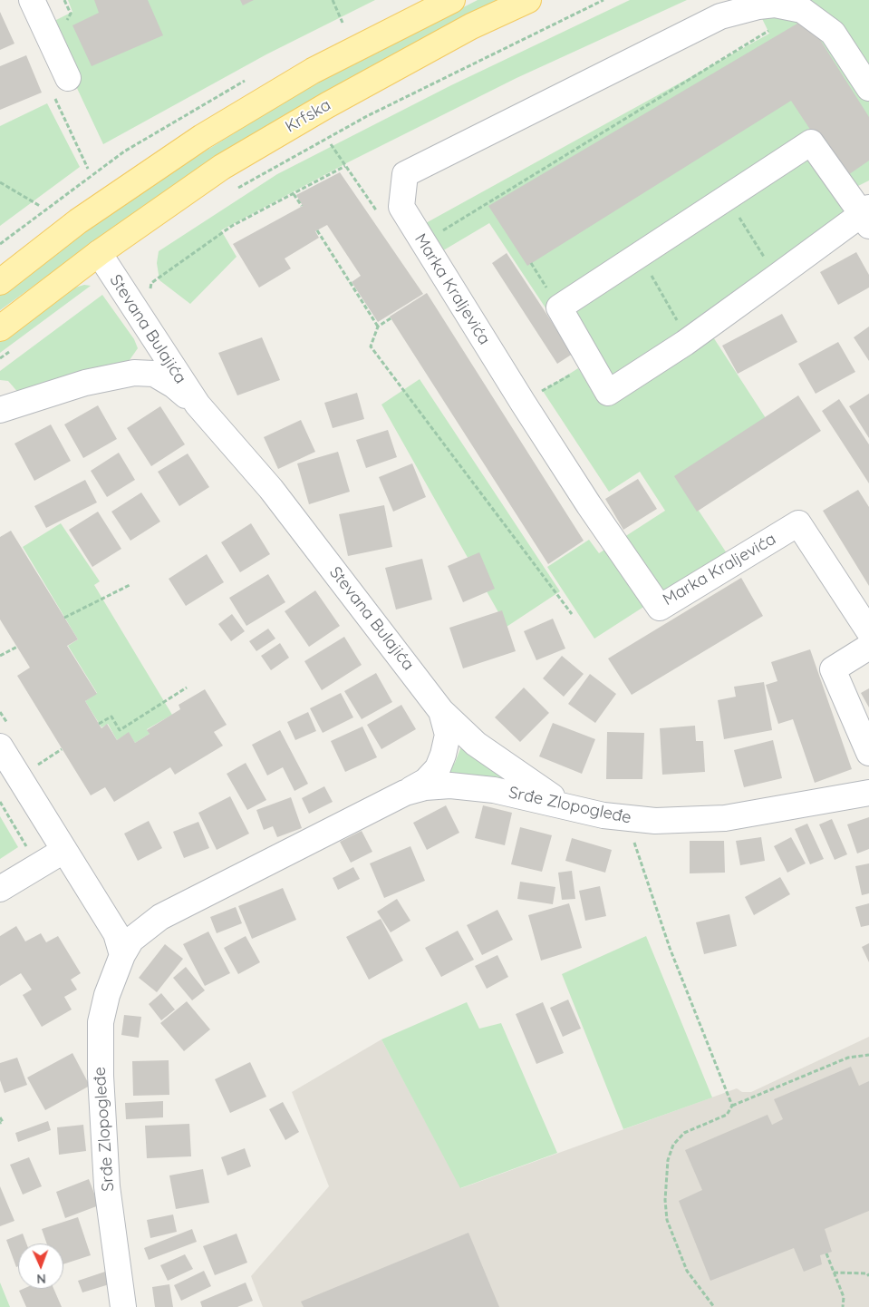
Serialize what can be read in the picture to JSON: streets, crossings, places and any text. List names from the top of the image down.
{
  "streets": {
    "main road": ["Krfska"],
    "street": ["Marka Kraljevića", "Stevana Bulajića", "Srđe Zlopogleđe"]
  },
  "crossings": [
    ["Krfska", "Stevana Bulajića"],
    ["Stevana Bulajića", "Srđe Zlopogleđe"]
  ],
  "north": "bottom"
}
